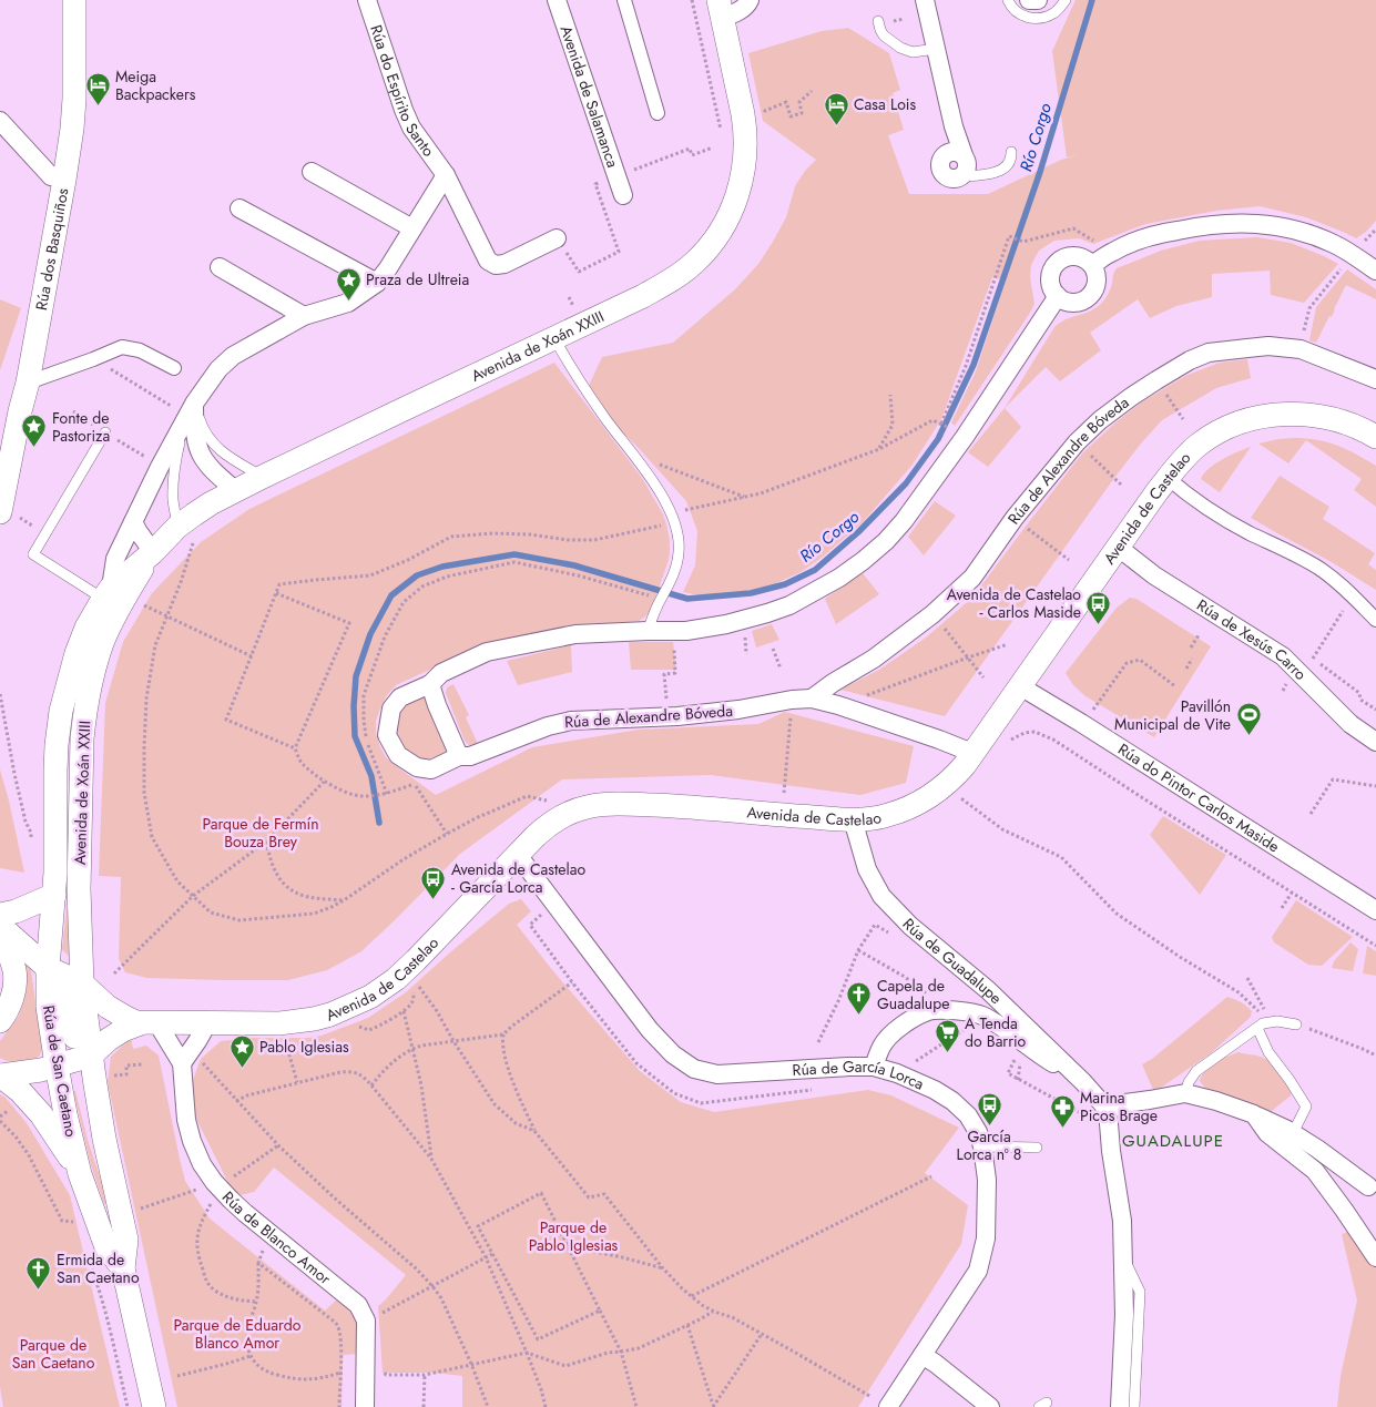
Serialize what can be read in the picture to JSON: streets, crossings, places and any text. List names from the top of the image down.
{
  "streets": {
    "street": [
      "Rúa do Espírito Santo",
      "Avenida de Salamanca",
      "Rúa dos Basquiños",
      "Avenida de Xoán XXIII",
      "Rúa de Alexandre Bóveda",
      "Avenida de Castelao",
      "Rúa de Xesús Carro",
      "Rúa do Pintor Carlos Maside",
      "Rúa de Guadalupe",
      "Rúa de San Caetano",
      "Rúa de García Lorca",
      "Rúa de Blanco Amor"
    ]
  },
  "crossings": [
    ["Avenida de Xoán XXIII", "Rúa de San Caetano"],
    ["Rúa de Alexandre Bóveda", "Avenida de Castelao"],
    ["Avenida de Castelao", "Rúa de Xesús Carro"],
    ["Avenida de Castelao", "Rúa do Pintor Carlos Maside"],
    ["Avenida de Castelao", "Rúa de Guadalupe"],
    ["Avenida de Castelao", "Rúa de García Lorca"],
    ["Avenida de Castelao", "Rúa de Blanco Amor"],
    ["Rúa de Guadalupe", "Rúa de García Lorca"]
  ],
  "districts": ["GUADALUPE"],
  "water": ["Río Corgo"],
  "parks": [
    "Parque de Fermín Bouza Brey",
    "Parque de Pablo Iglesias",
    "Parque de Eduardo Blanco Amor",
    "Parque de San Caetano"
  ],
  "places": {
    "hotel": ["Meiga Backpackers", "Casa Lois"],
    "place": ["Praza de Ultreia", "Fonte de Pastoriza", "Pablo Iglesias"],
    "bus stop": ["Avenida de Castelao - Carlos Maside", "Avenida de Castelao - García Lorca", "García Lorca nº 8"],
    "sports": ["Pavillón Municipal de Vite"],
    "church": ["Capela de Guadalupe", "Ermida de San Caetano"],
    "supermarket": ["A Tenda do Barrio"],
    "pharmacy": ["Marina Picos Brage"]
  }
}
